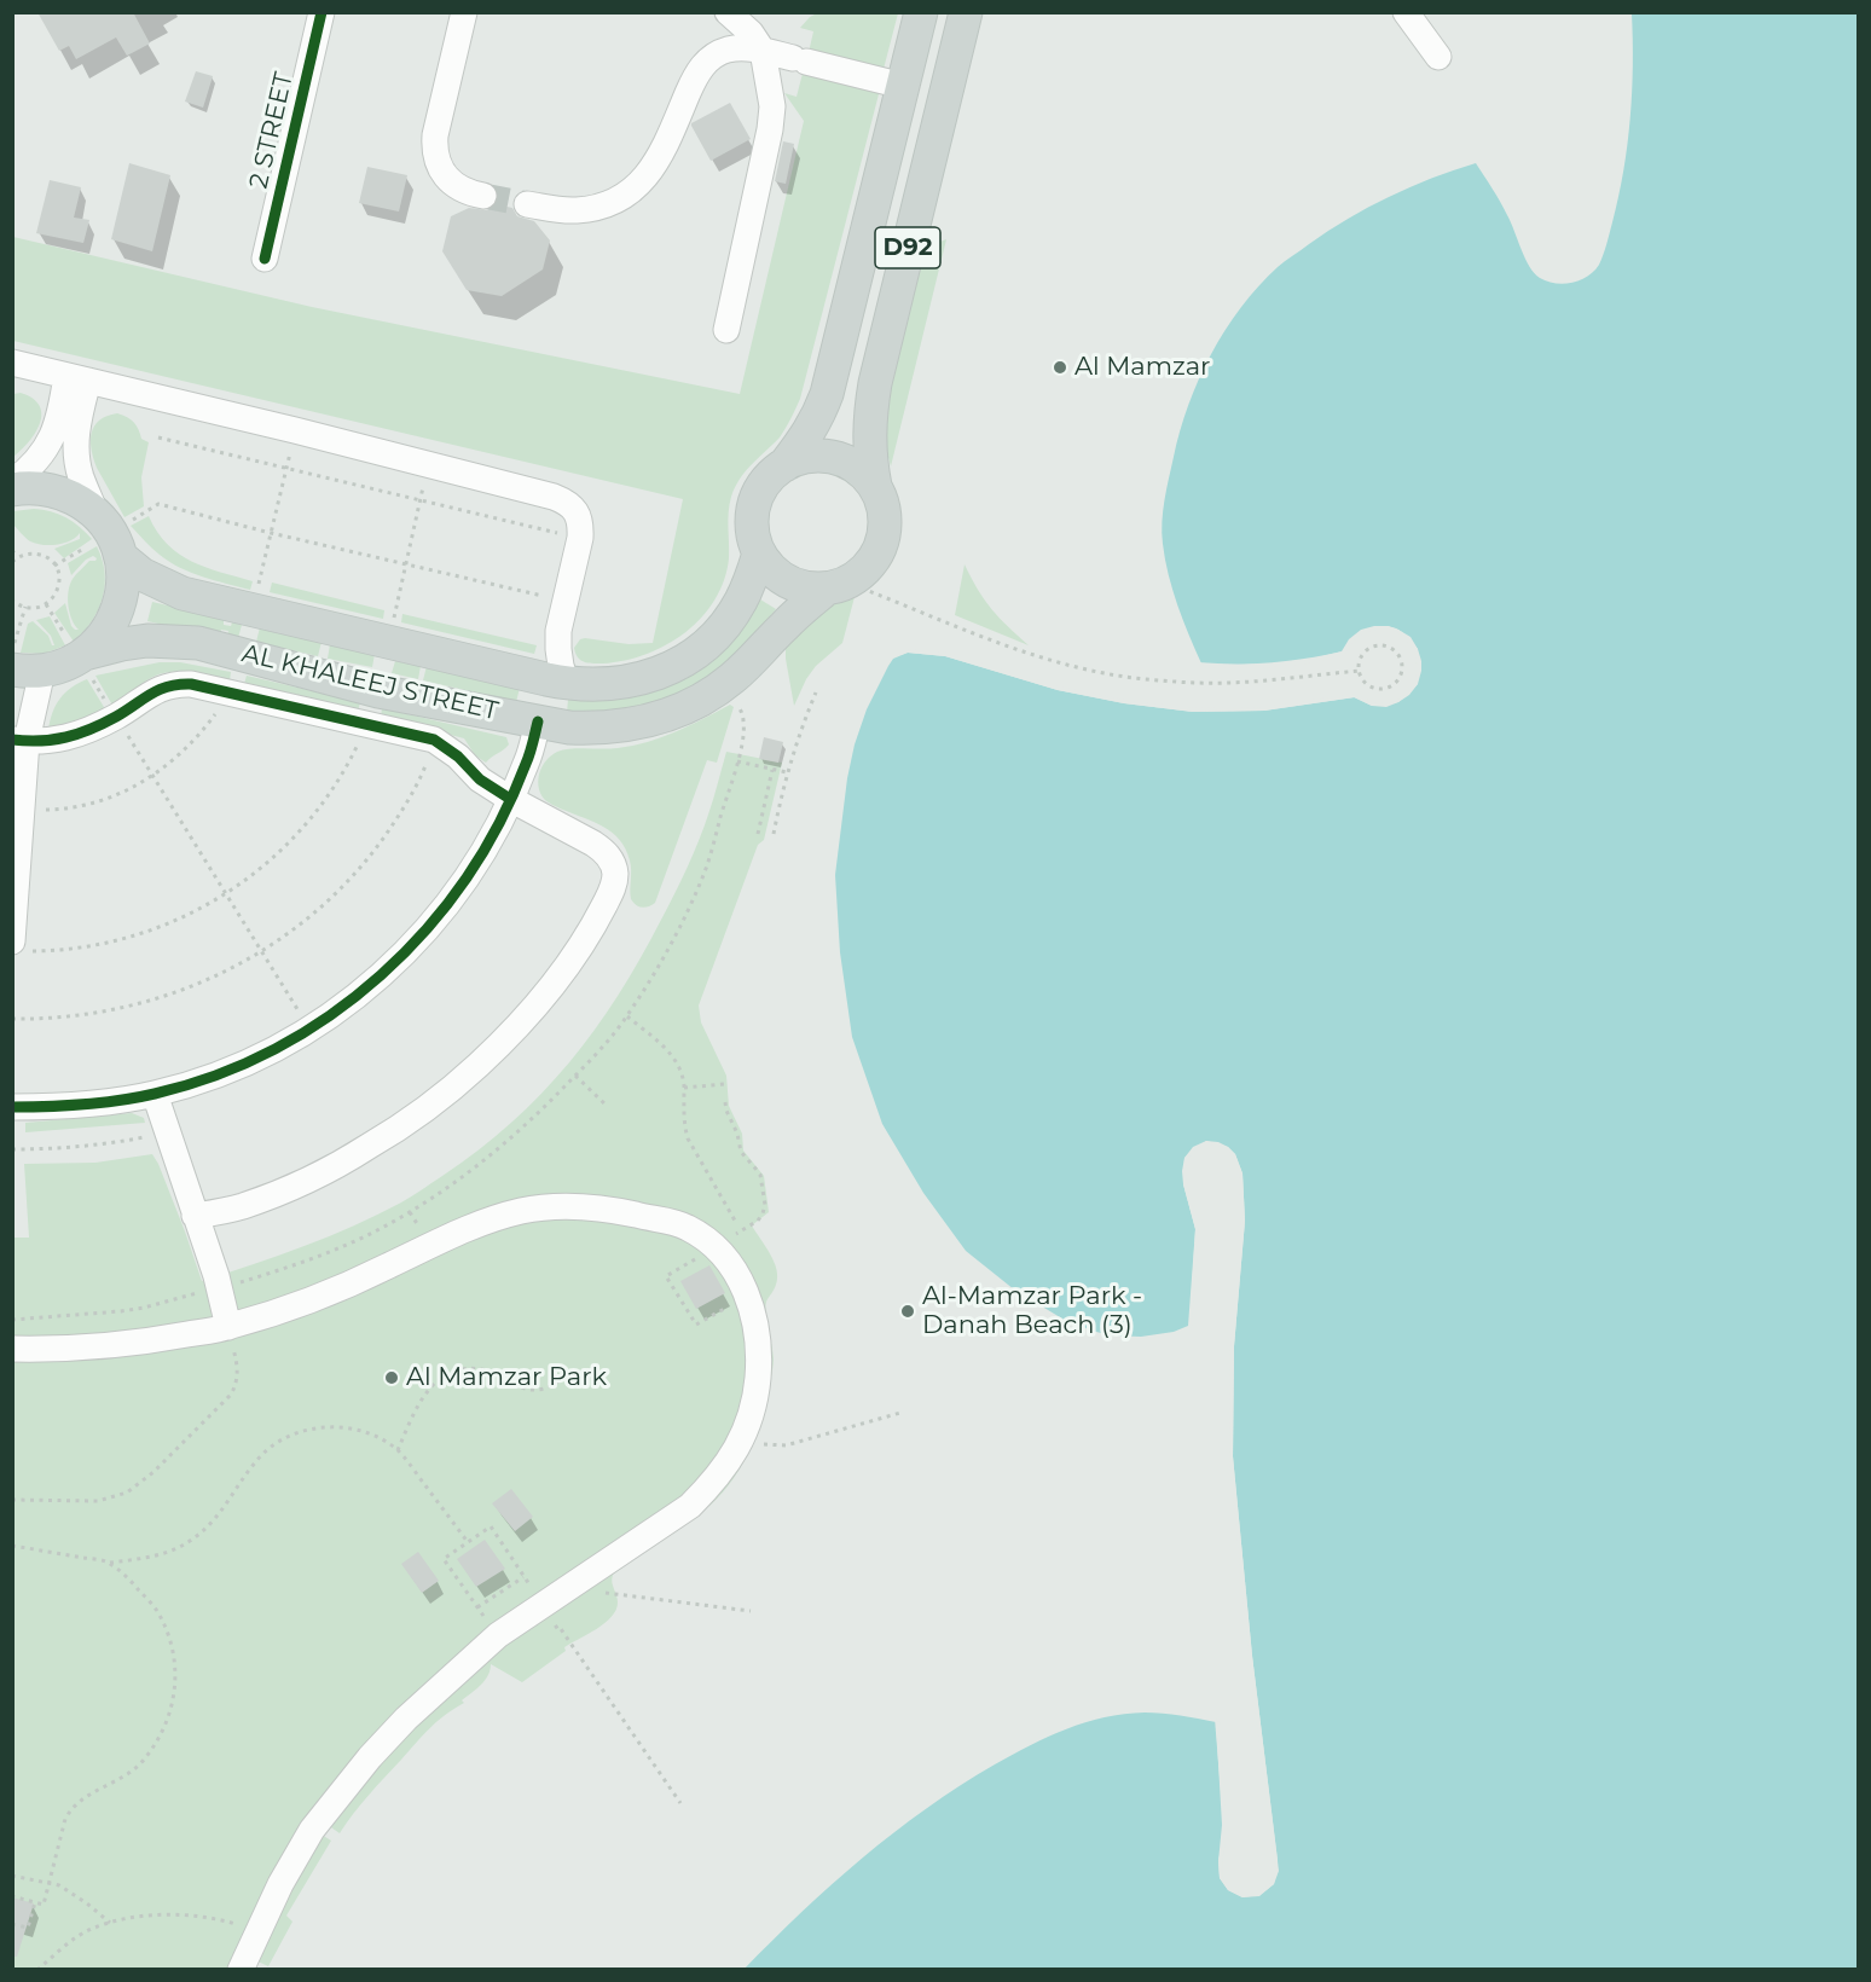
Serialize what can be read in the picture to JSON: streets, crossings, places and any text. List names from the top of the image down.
{
  "streets": {
    "main road": ["D92", "AL KHALEEJ STREET"],
    "street": ["2 STREET"]
  },
  "crossings": [
    ["D92", "AL KHALEEJ STREET"]
  ],
  "places": ["Al Mamzar", "Al-Mamzar Park - Danah Beach (3)", "Al Mamzar Park"]
}
